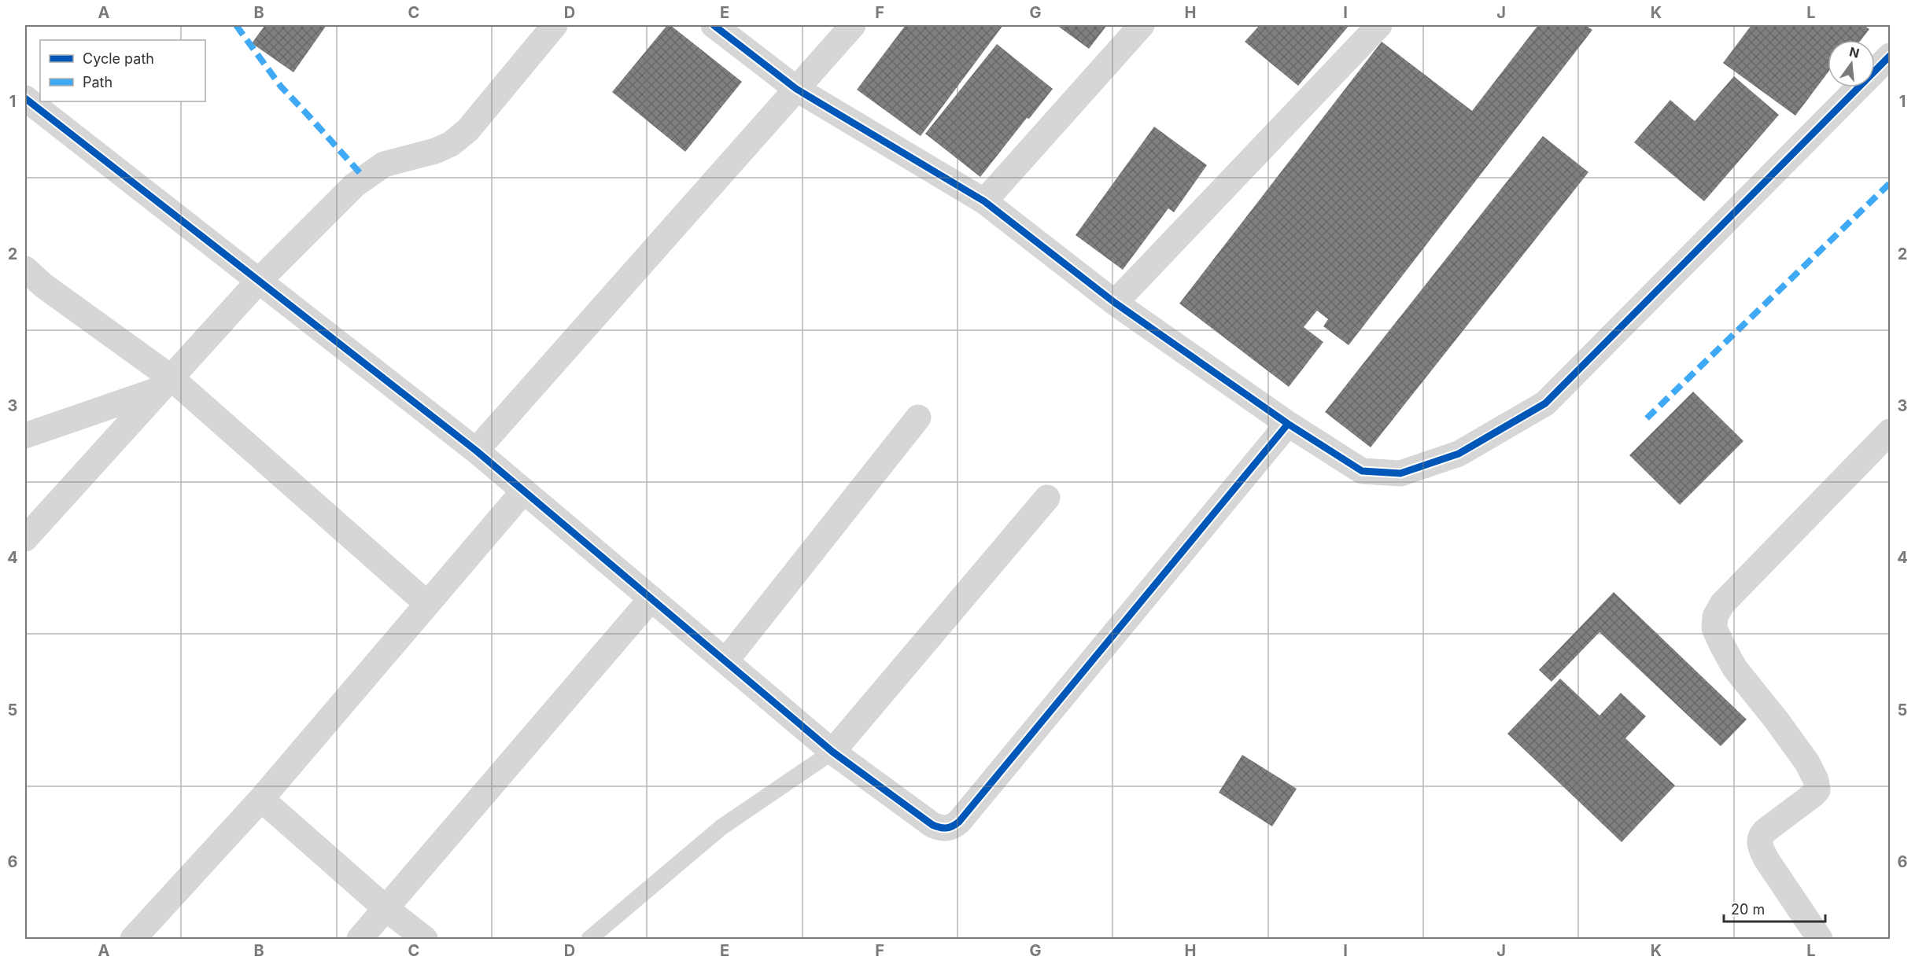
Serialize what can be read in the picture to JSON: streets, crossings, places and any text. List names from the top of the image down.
{
  "legend": ["Cycle path", "Path"],
  "scale_bar": "20 m",
  "north": "top",
  "grid": {
    "columns": [
      "A",
      "B",
      "C",
      "D",
      "E",
      "F",
      "G",
      "H",
      "I",
      "J",
      "K",
      "L"
    ],
    "rows": [
      "1",
      "2",
      "3",
      "4",
      "5",
      "6"
    ]
  }
}
